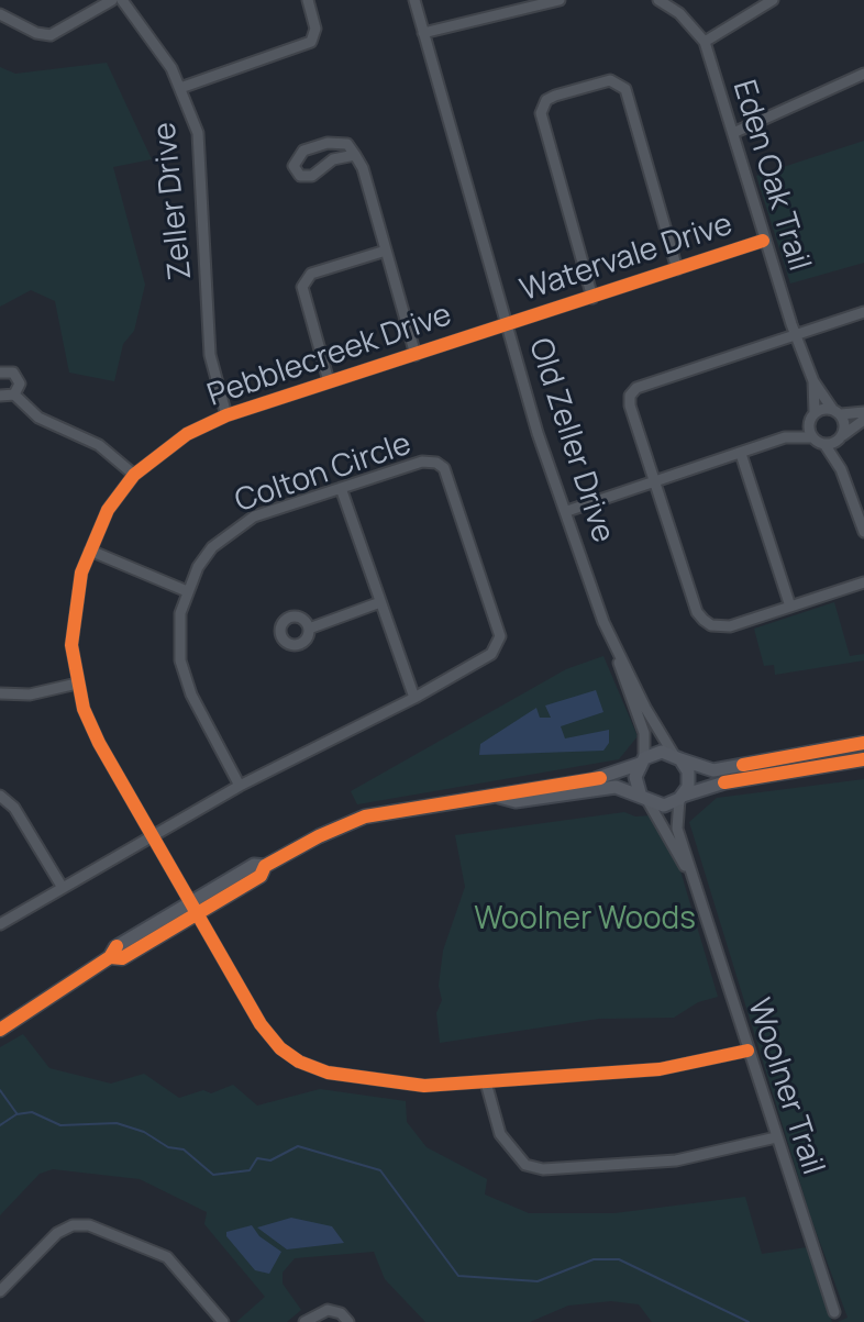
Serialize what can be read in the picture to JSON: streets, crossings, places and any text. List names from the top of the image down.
{
  "streets": {
    "street": [
      "Eden Oak Trail",
      "Zeller Drive",
      "Watervale Drive",
      "Pebblecreek Drive",
      "Old Zeller Drive",
      "Colton Circle",
      "Woolner Trail"
    ]
  },
  "crossings": [
    ["Eden Oak Trail", "Watervale Drive"],
    ["Zeller Drive", "Pebblecreek Drive"],
    ["Watervale Drive", "Pebblecreek Drive"],
    ["Watervale Drive", "Old Zeller Drive"],
    ["Pebblecreek Drive", "Old Zeller Drive"],
    ["Pebblecreek Drive", "Colton Circle"],
    ["Pebblecreek Drive", "Woolner Trail"],
    ["Old Zeller Drive", "Woolner Trail"]
  ],
  "parks": ["Woolner Woods"]
}
